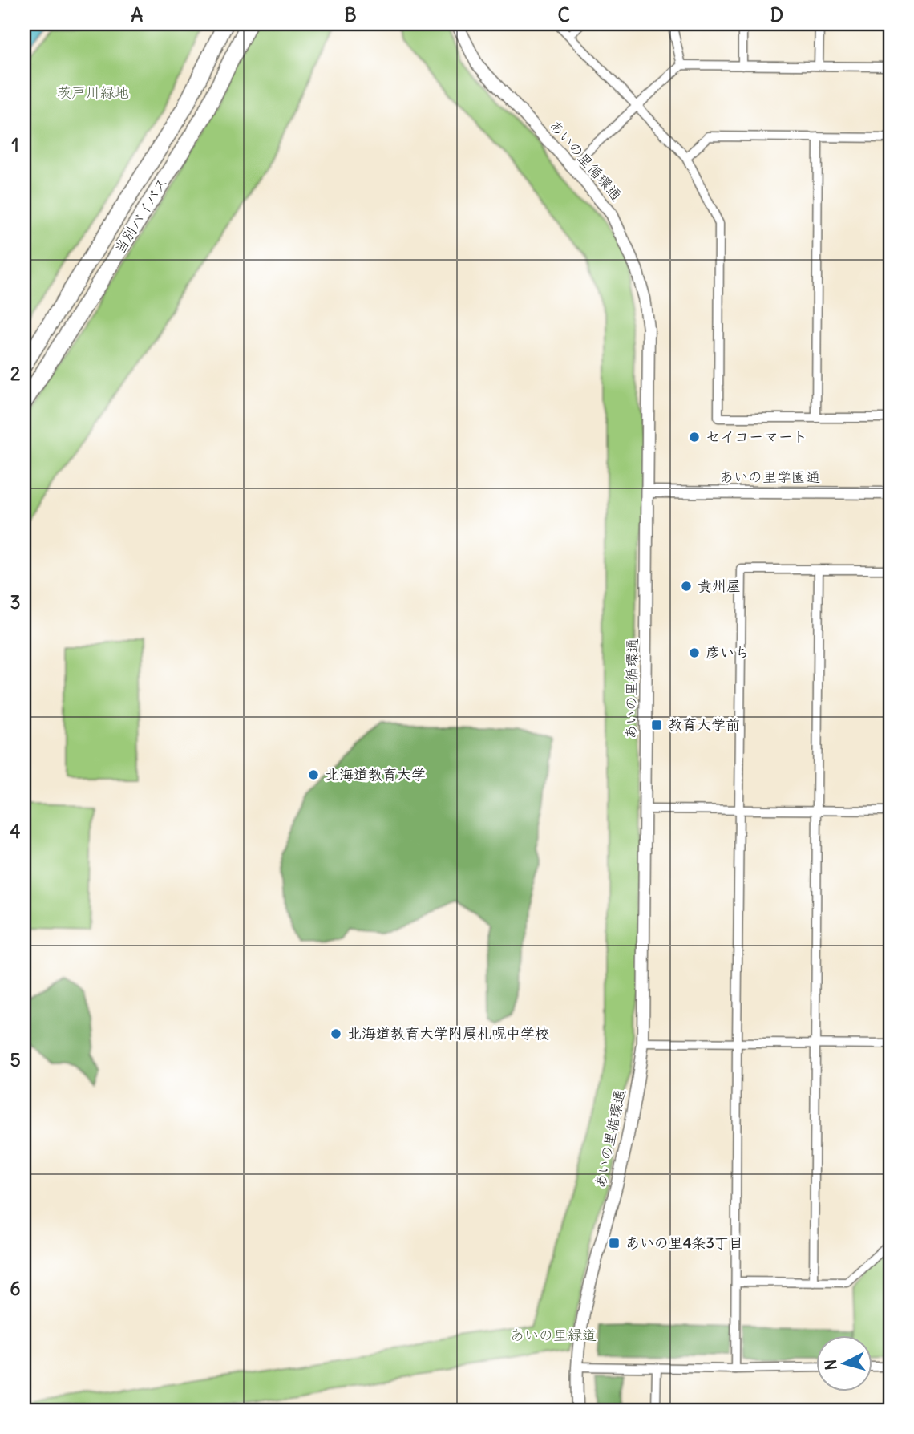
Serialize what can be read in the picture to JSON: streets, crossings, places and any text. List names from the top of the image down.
{
  "streets": {
    "highway": ["当別バイパス"],
    "street": ["あいの里循環通", "あいの里学園通"]
  },
  "crossings": [
    ["あいの里循環通", "あいの里学園通"]
  ],
  "parks": ["茨戸川緑地", "あいの里緑道"],
  "places": {
    "other": [
      "セイコーマート",
      "貴州屋",
      "彦いち",
      "北海道教育大学",
      "北海道教育大学附属札幌中学校"
    ],
    "transit": ["教育大学前", "あいの里4条3丁目"]
  },
  "north": "left",
  "grid": {
    "columns": [
      "A",
      "B",
      "C",
      "D"
    ],
    "rows": [
      "1",
      "2",
      "3",
      "4",
      "5",
      "6"
    ]
  }
}
